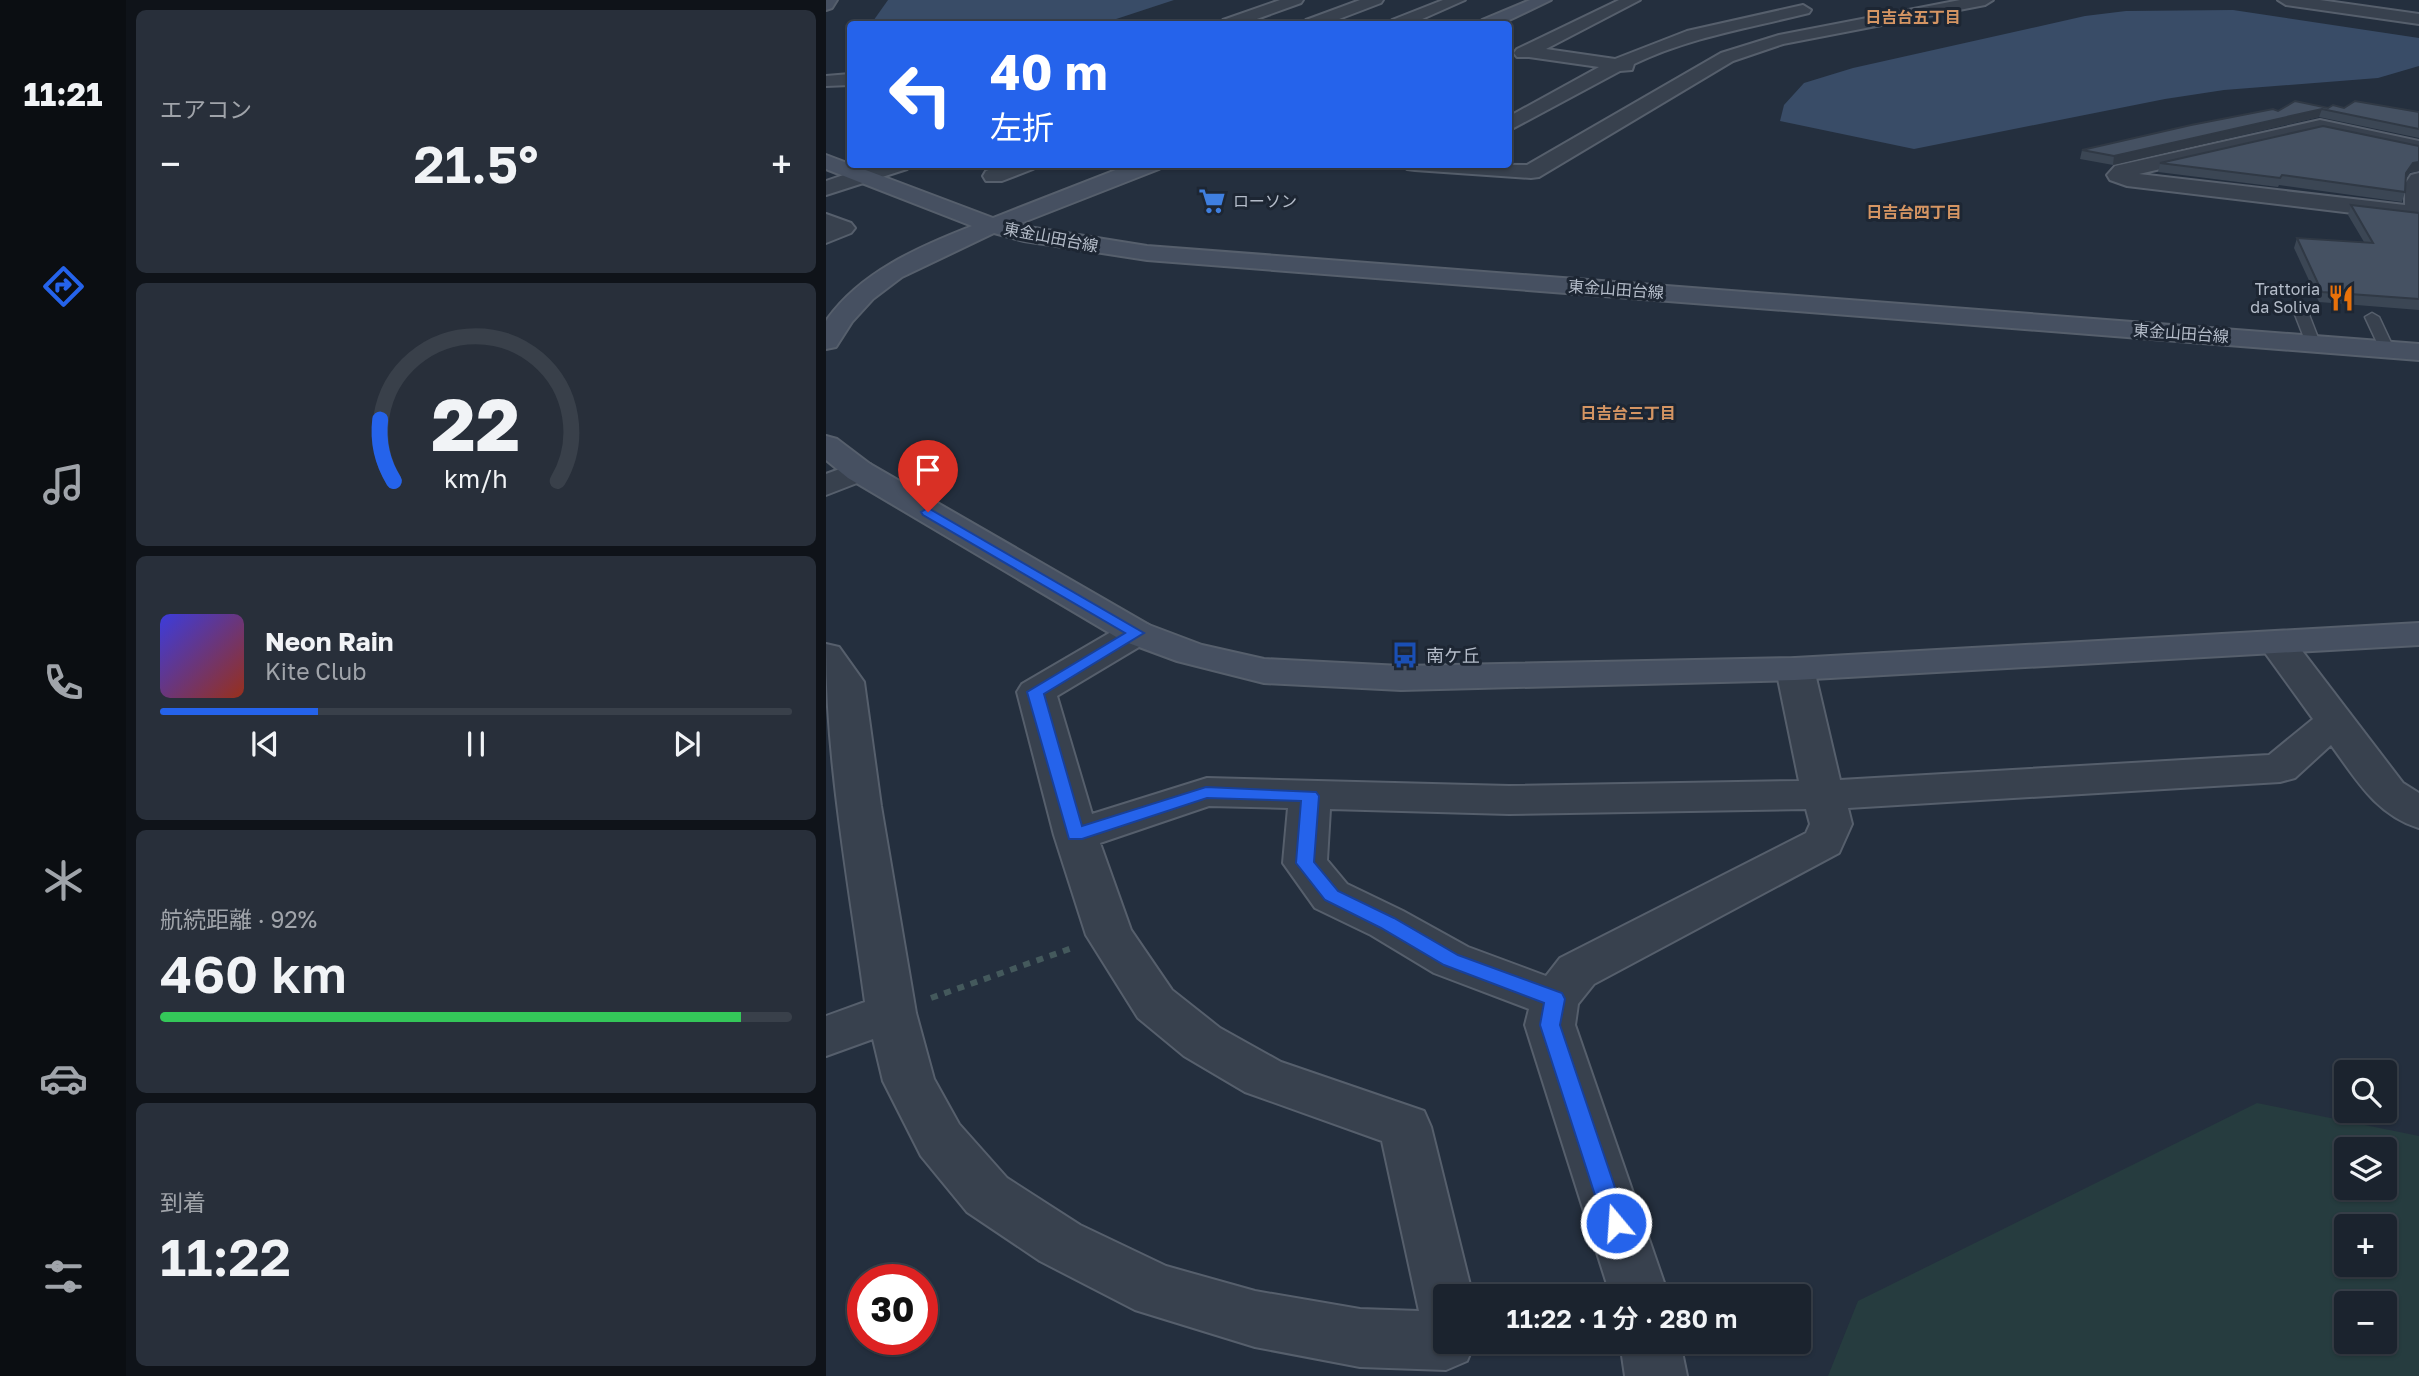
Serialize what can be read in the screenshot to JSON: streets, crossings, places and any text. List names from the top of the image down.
{
  "streets": {
    "street": ["東金山田台線"]
  },
  "districts": ["日吉台五丁目", "日吉台四丁目", "日吉台三丁目"],
  "places": {
    "supermarket": ["ローソン"],
    "restaurant": ["Trattoria da Soliva"],
    "bus stop": ["南ケ丘"]
  },
  "page": {
    "tabs": "11:21",
    "tile": [
      "エアコン",
      ["航続距離 · 92%", "460 km"],
      ["到着", "11:22"]
    ],
    "turn": ["40 m", "左折"],
    "heat": ["−", "21.5°", "+"],
    "song": ["Neon Rain", "Kite Club"],
    "map_buttons": ["+", "−"],
    "limit": "30",
    "trip": "11:22 · 1 分 · 280 m",
    "gauge": ["22", "km/h"]
  }
}
